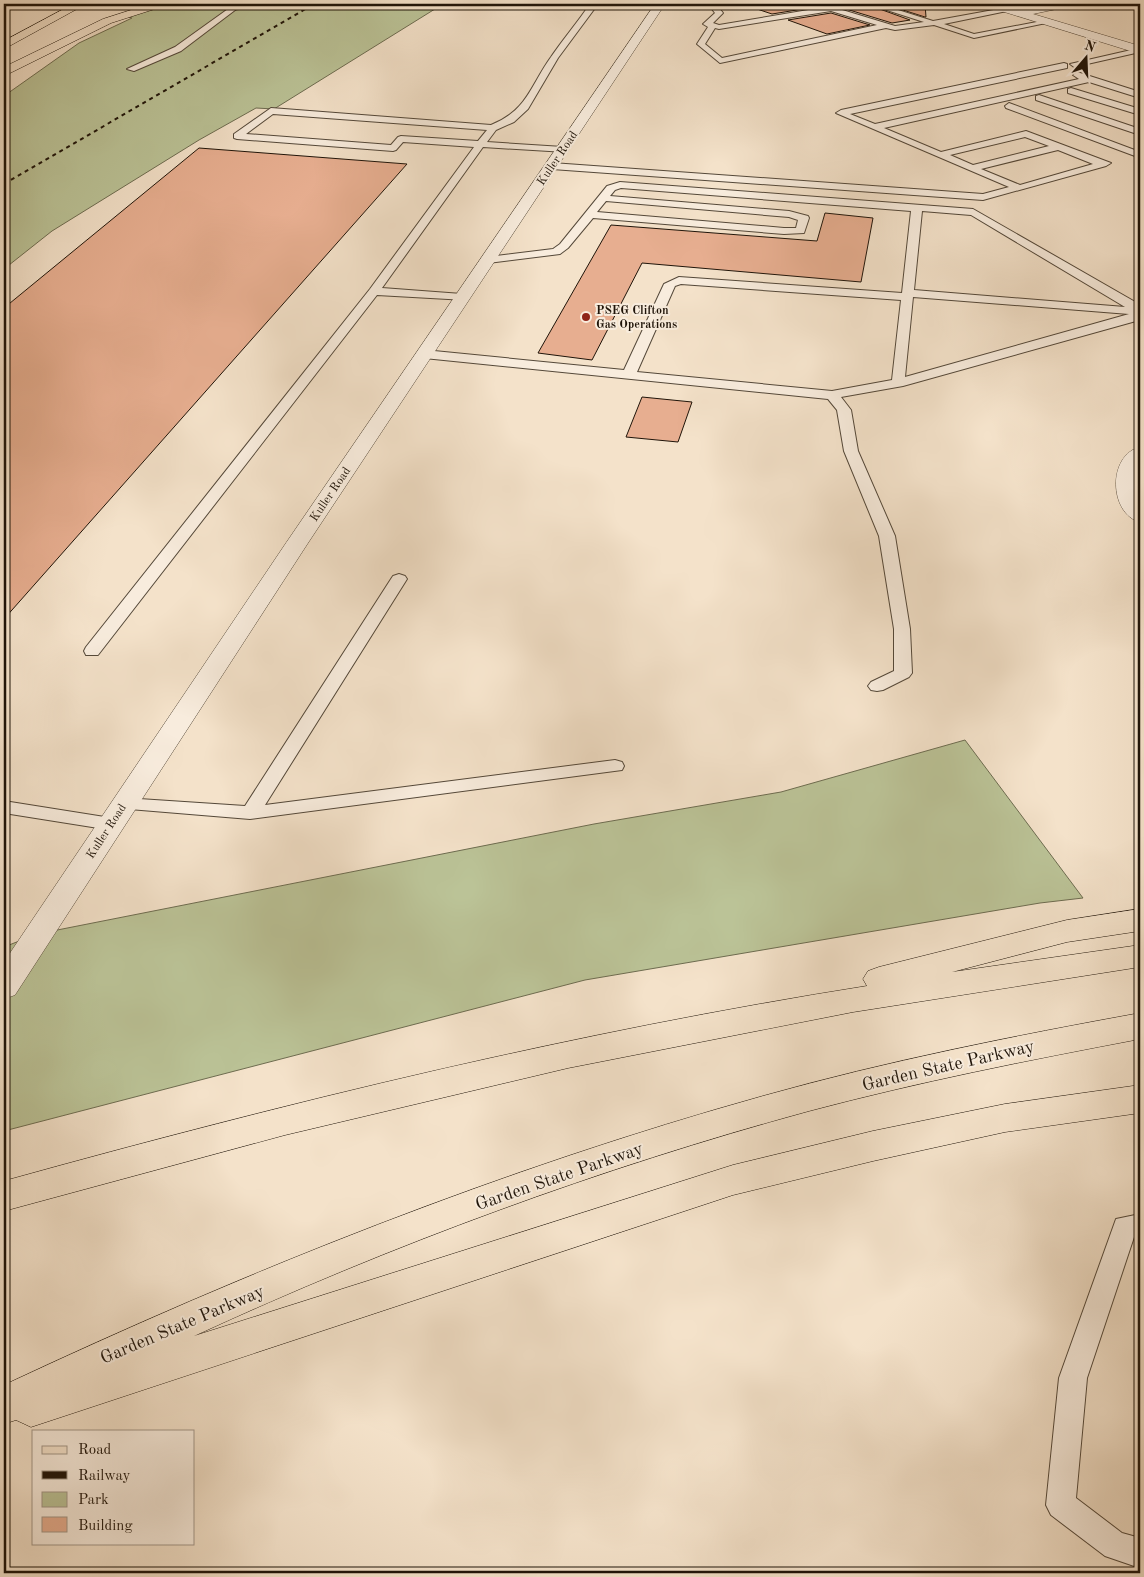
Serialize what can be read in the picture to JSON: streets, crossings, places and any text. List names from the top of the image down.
{
  "streets": {
    "main road": ["Garden State Parkway"],
    "street": ["Kuller Road"]
  },
  "places": ["PSEG Clifton Gas Operations"],
  "legend": [
    "Road",
    "Railway",
    "Park",
    "Building"
  ],
  "north": "top"
}
